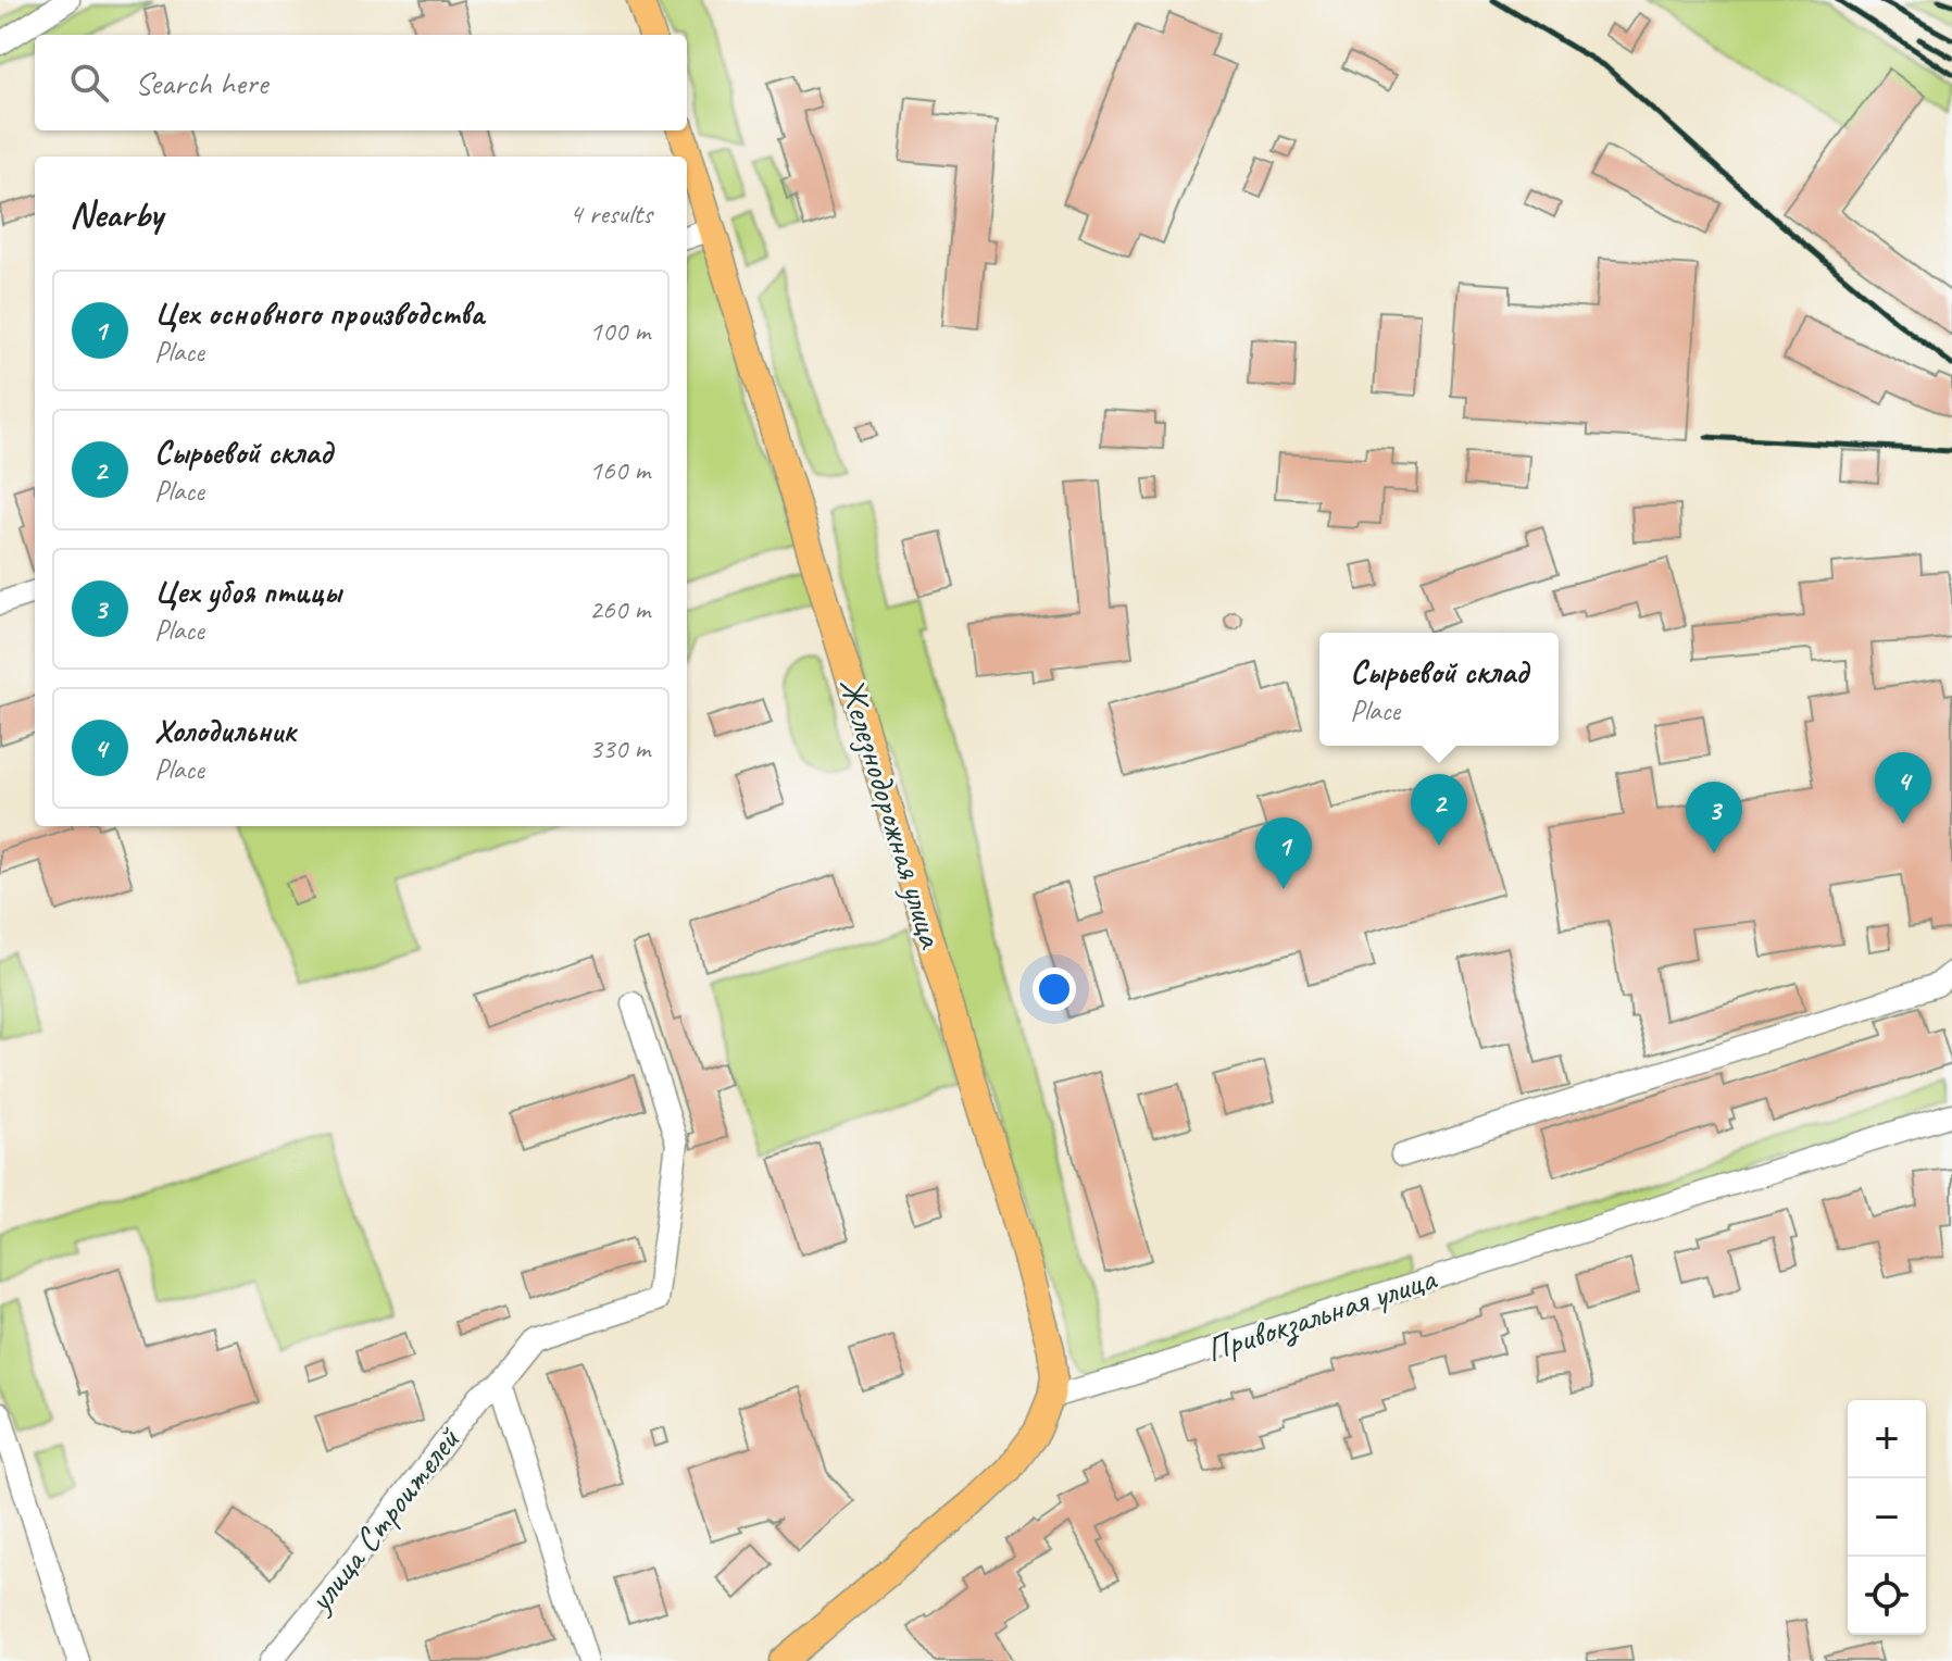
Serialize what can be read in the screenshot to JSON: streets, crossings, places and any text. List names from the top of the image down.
{
  "streets": {
    "main road": ["Железнодорожная улица"],
    "street": ["Привокзальная улица", "улица Строителей"]
  },
  "crossings": [
    ["Железнодорожная улица", "Привокзальная улица"]
  ],
  "page": {
    "search": "Search here",
    "heading": ["Nearby", "4 results"],
    "list": [
      {
        "mark": "1",
        "name": "Цех основного производства",
        "note": "Place",
        "value": "100 m"
      },
      {
        "mark": "2",
        "name": "Сырьевой склад",
        "note": "Place",
        "value": "160 m"
      },
      {
        "mark": "3",
        "name": "Цех убоя птицы",
        "note": "Place",
        "value": "260 m"
      },
      {
        "mark": "4",
        "name": "Холодильник",
        "note": "Place",
        "value": "330 m"
      }
    ],
    "popup": ["Сырьевой склад", "Place"],
    "pins": [
      "4",
      "2",
      "3",
      "1"
    ],
    "map_buttons": ["+", "−"]
  }
}
